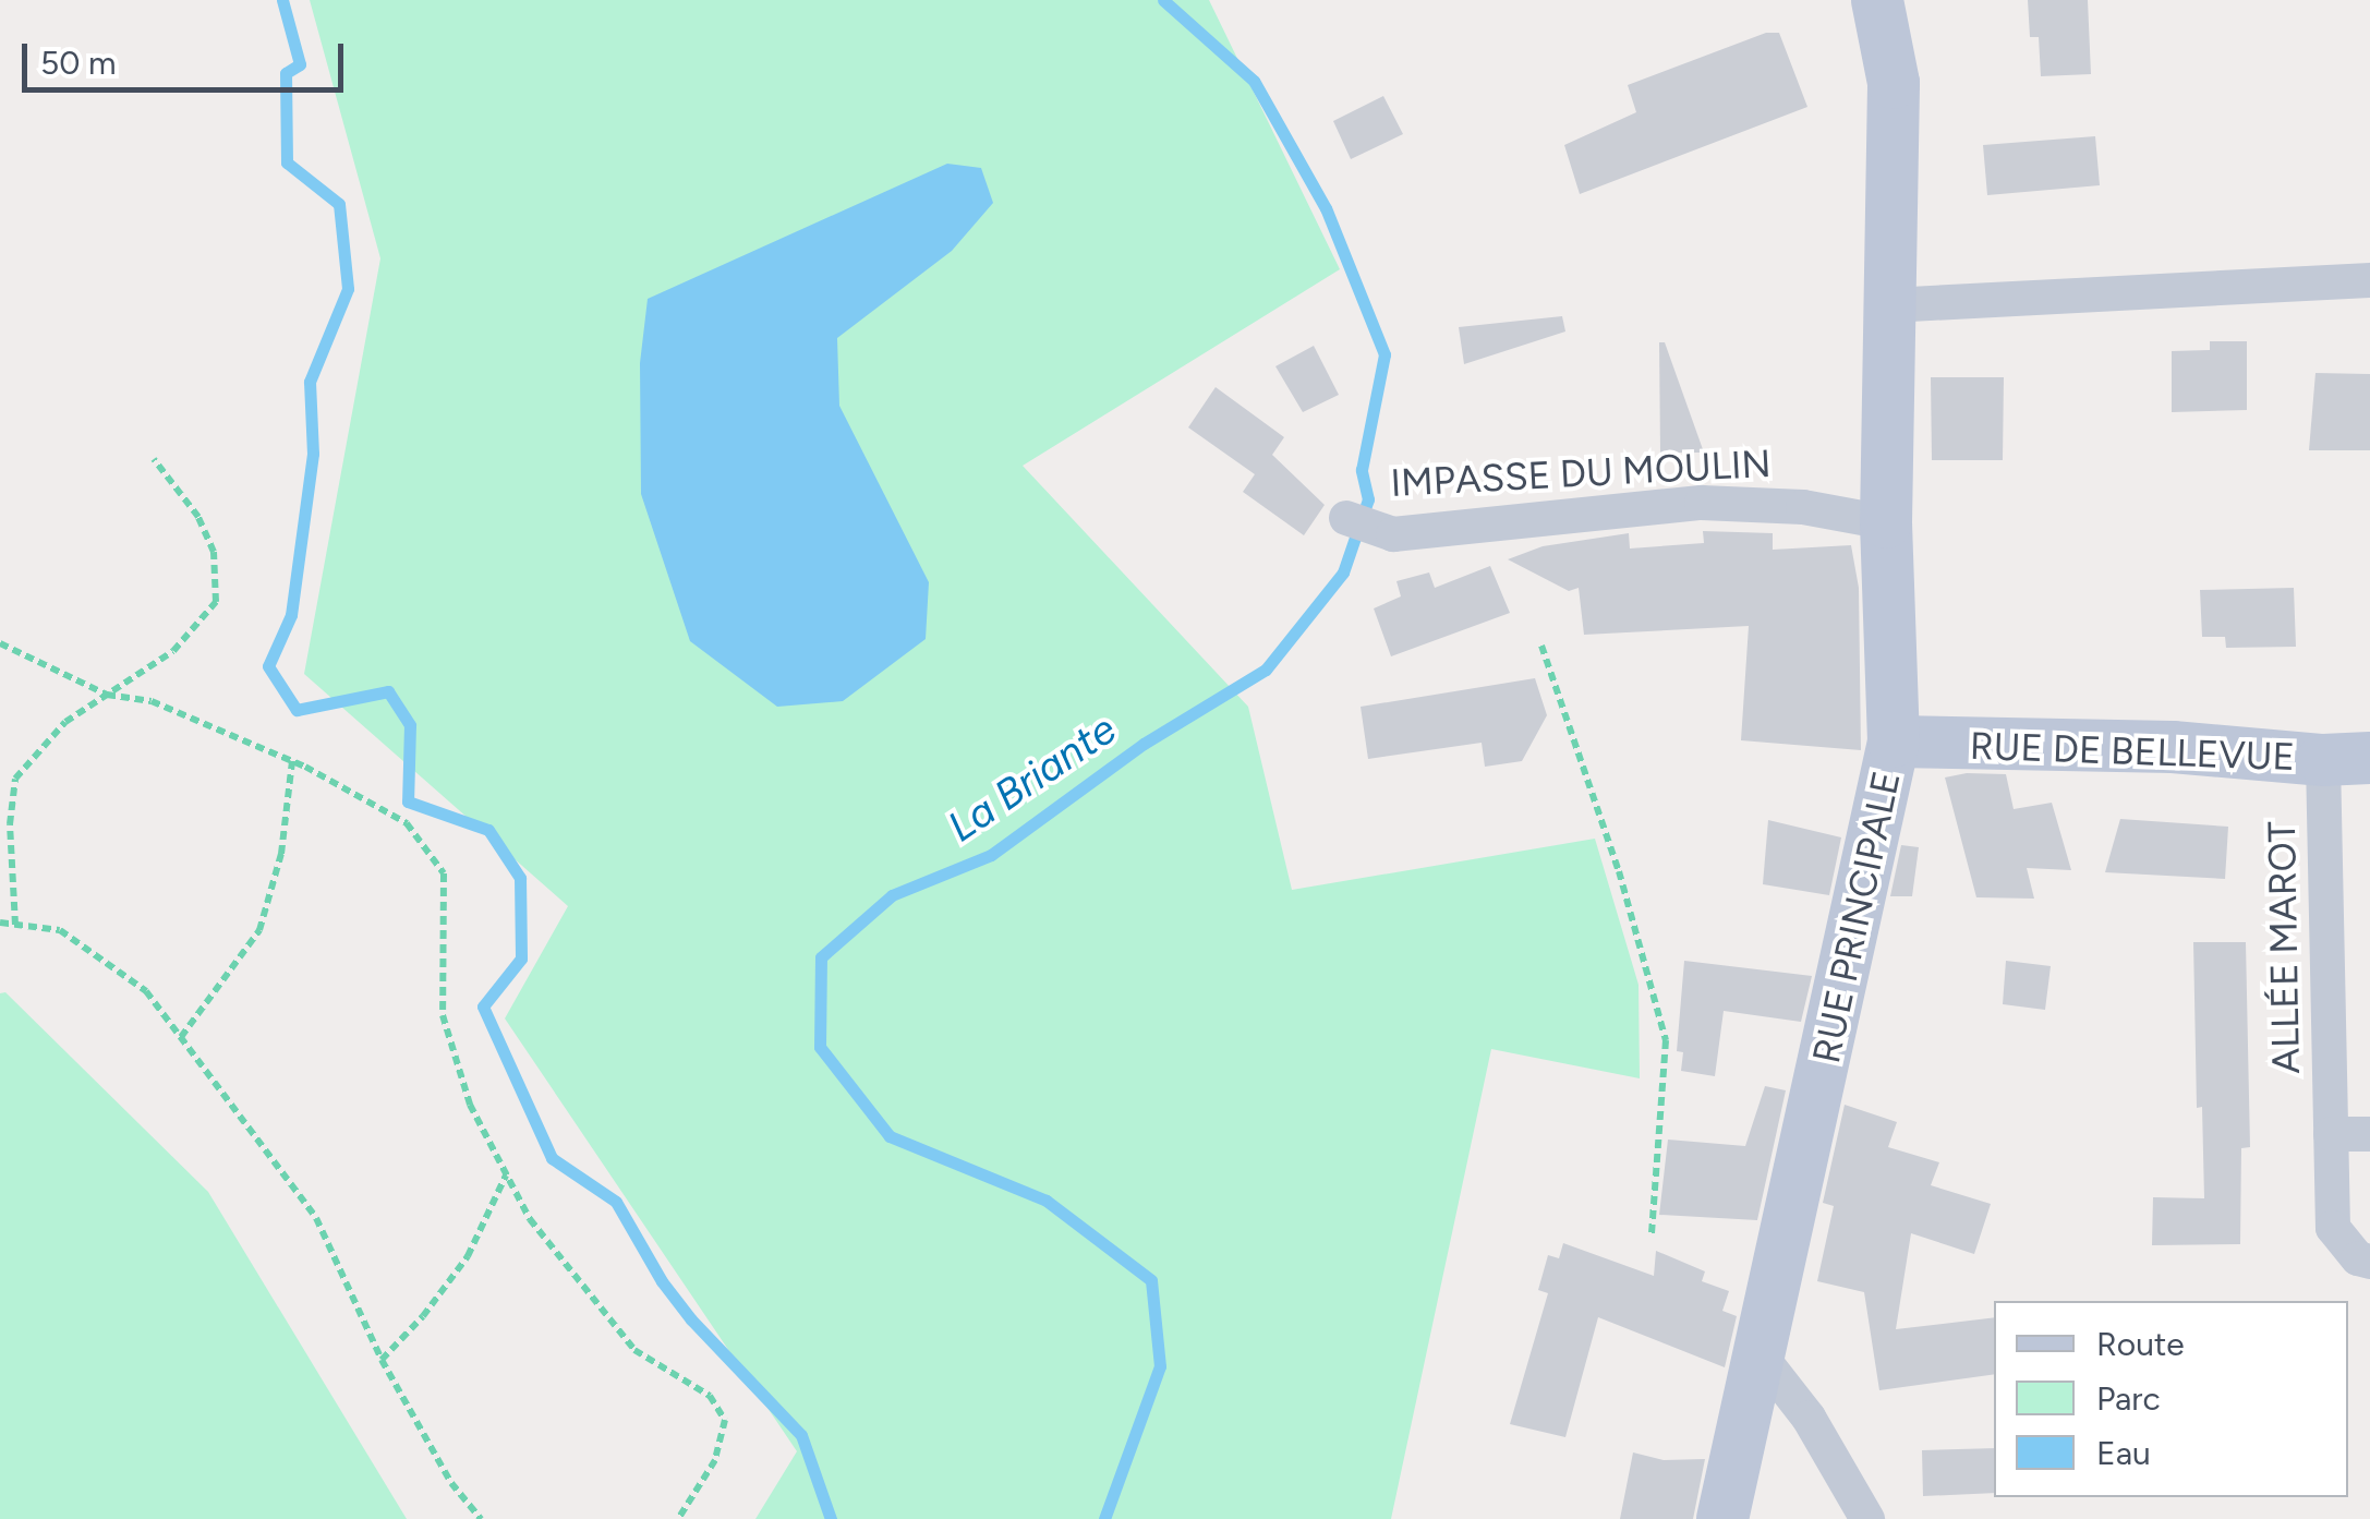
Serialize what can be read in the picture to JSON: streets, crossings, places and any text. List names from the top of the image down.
{
  "streets": {
    "street": [
      "IMPASSE DU MOULIN",
      "RUE DE BELLEVUE",
      "RUE PRINCIPALE",
      "ALLÉE MAROT"
    ]
  },
  "crossings": [
    ["IMPASSE DU MOULIN", "RUE PRINCIPALE"],
    ["RUE DE BELLEVUE", "RUE PRINCIPALE"],
    ["RUE DE BELLEVUE", "ALLÉE MAROT"]
  ],
  "water": ["La Briante"],
  "legend": ["Route", "Parc", "Eau"],
  "scale_bar": "50 m"
}
